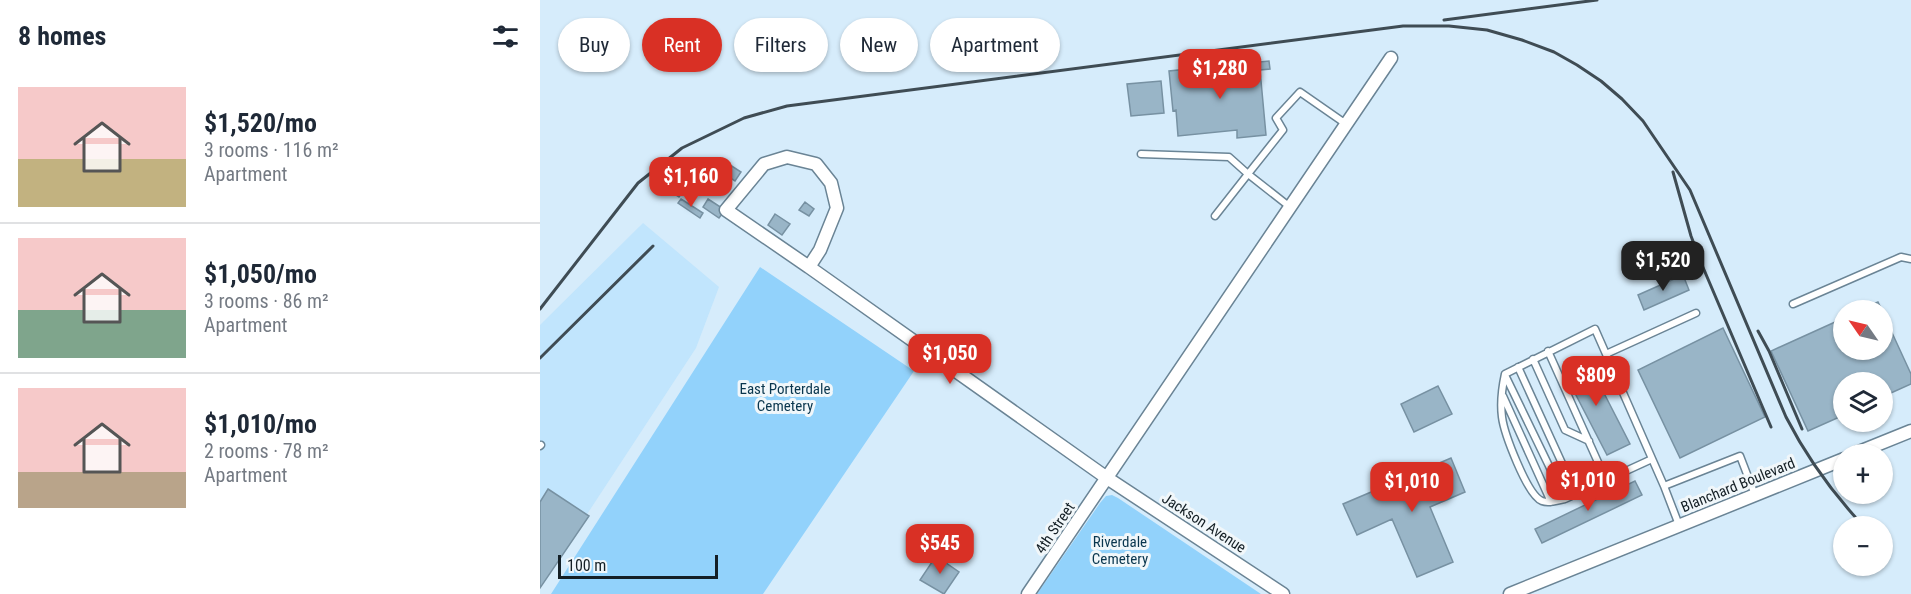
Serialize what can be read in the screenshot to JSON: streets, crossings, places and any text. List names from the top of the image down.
{
  "streets": {
    "street": ["Blanchard Boulevard", "Jackson Avenue", "4th Street"]
  },
  "crossings": [
    ["Jackson Avenue", "4th Street"]
  ],
  "parks": ["East Porterdale Cemetery", "Riverdale Cemetery"],
  "scale_bar": "100 m",
  "north": "top left",
  "page": {
    "heading": "8 homes",
    "chip": [
      "Buy",
      "Rent",
      "Filters",
      "New",
      "Apartment"
    ],
    "price": [
      "$1,280",
      "$1,160",
      "$1,520",
      "$1,050",
      "$809",
      "$1,010",
      "$1,010",
      "$545"
    ],
    "list": [
      {
        "name": "$1,520/mo",
        "note": "3 rooms · 116 m² · Apartment"
      },
      {
        "name": "$1,050/mo",
        "note": "3 rooms · 86 m² · Apartment"
      },
      {
        "name": "$1,010/mo",
        "note": "2 rooms · 78 m² · Apartment"
      }
    ],
    "map_buttons": ["+", "−"],
    "scale": "100 m"
  }
}
